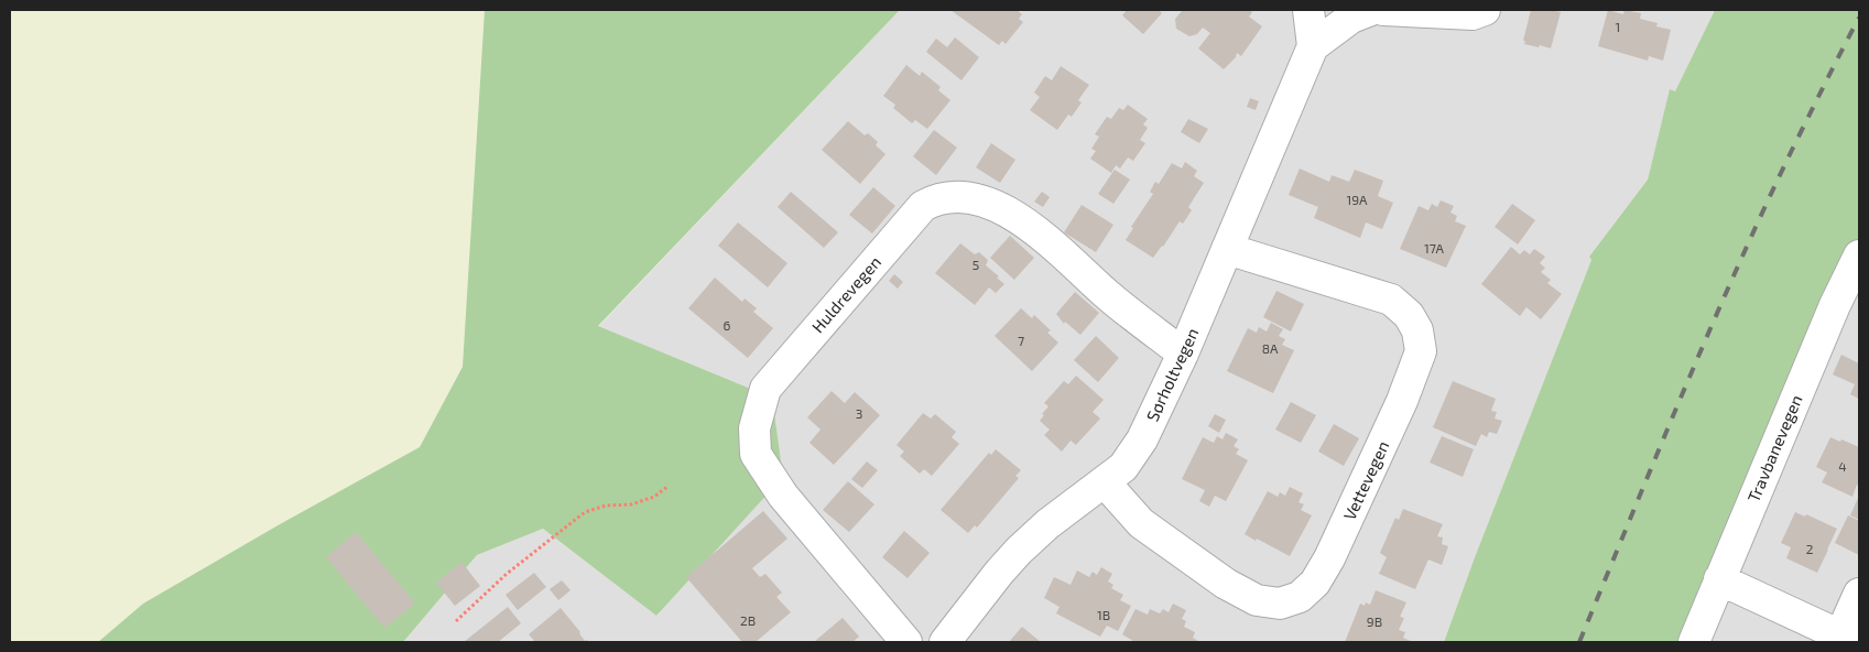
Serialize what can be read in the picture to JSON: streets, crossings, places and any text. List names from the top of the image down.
{
  "streets": {
    "street": [
      "Huldrevegen",
      "Sørholtvegen",
      "Travbanevegen",
      "Vettevegen"
    ]
  },
  "crossings": [
    ["Huldrevegen", "Sørholtvegen"],
    ["Sørholtvegen", "Vettevegen"]
  ],
  "house_numbers": [
    "1",
    "19A",
    "17A",
    "5",
    "6",
    "7",
    "8A",
    "3",
    "4",
    "2",
    "1B",
    "2B",
    "9B"
  ]
}
